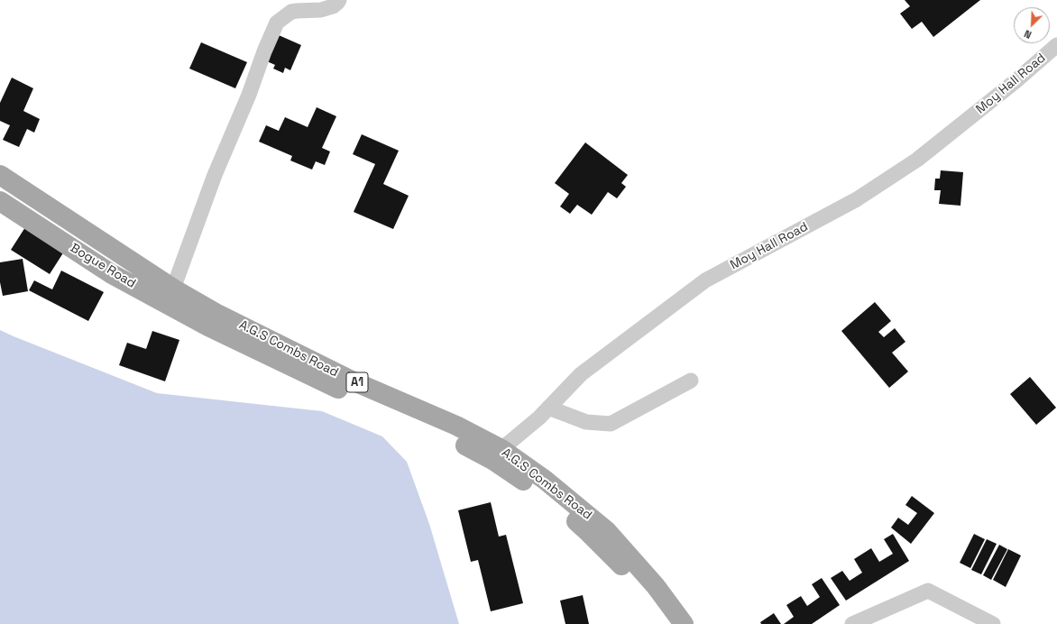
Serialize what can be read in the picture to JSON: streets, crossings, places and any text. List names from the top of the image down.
{
  "streets": {
    "main road": ["Bogue Road", "A.G.S Combs Road", "A1"],
    "street": ["Moy Hall Road"]
  },
  "crossings": [
    ["Moy Hall Road", "A.G.S Combs Road"],
    ["Bogue Road", "A.G.S Combs Road"]
  ],
  "north": "bottom left"
}
